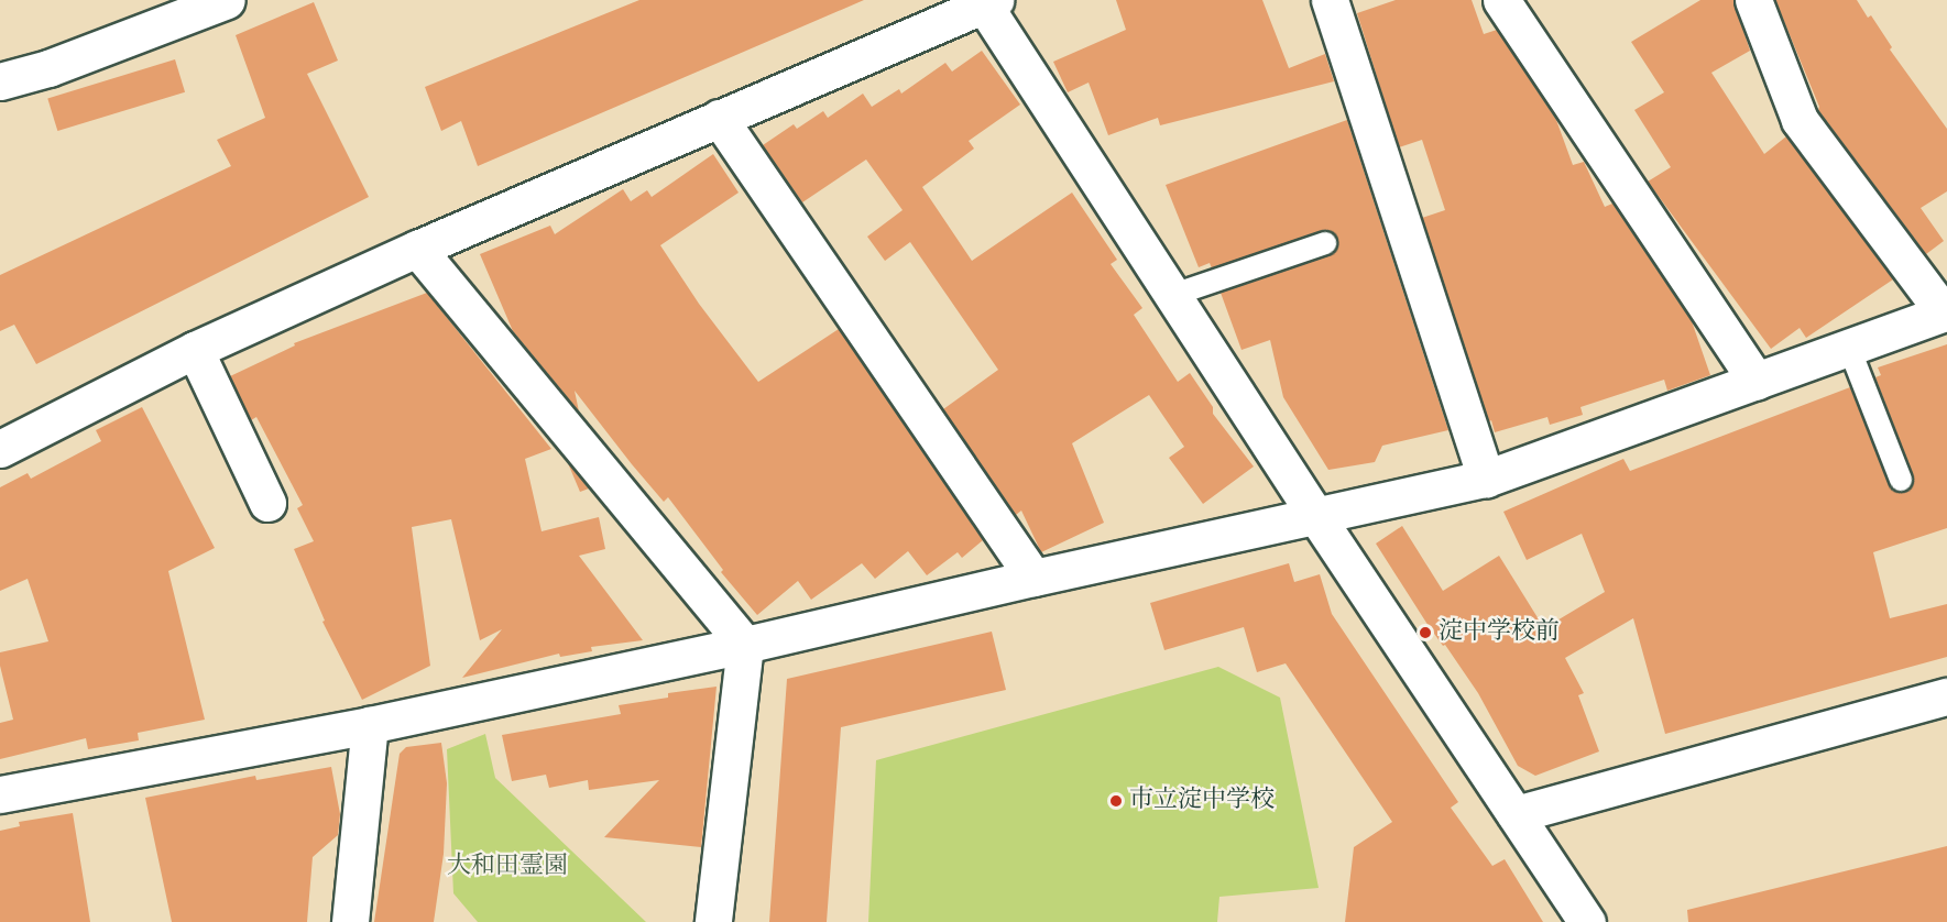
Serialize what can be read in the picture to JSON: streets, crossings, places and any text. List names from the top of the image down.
{
  "parks": ["大和田霊園"],
  "places": ["淀中学校前", "市立淀中学校"]
}
